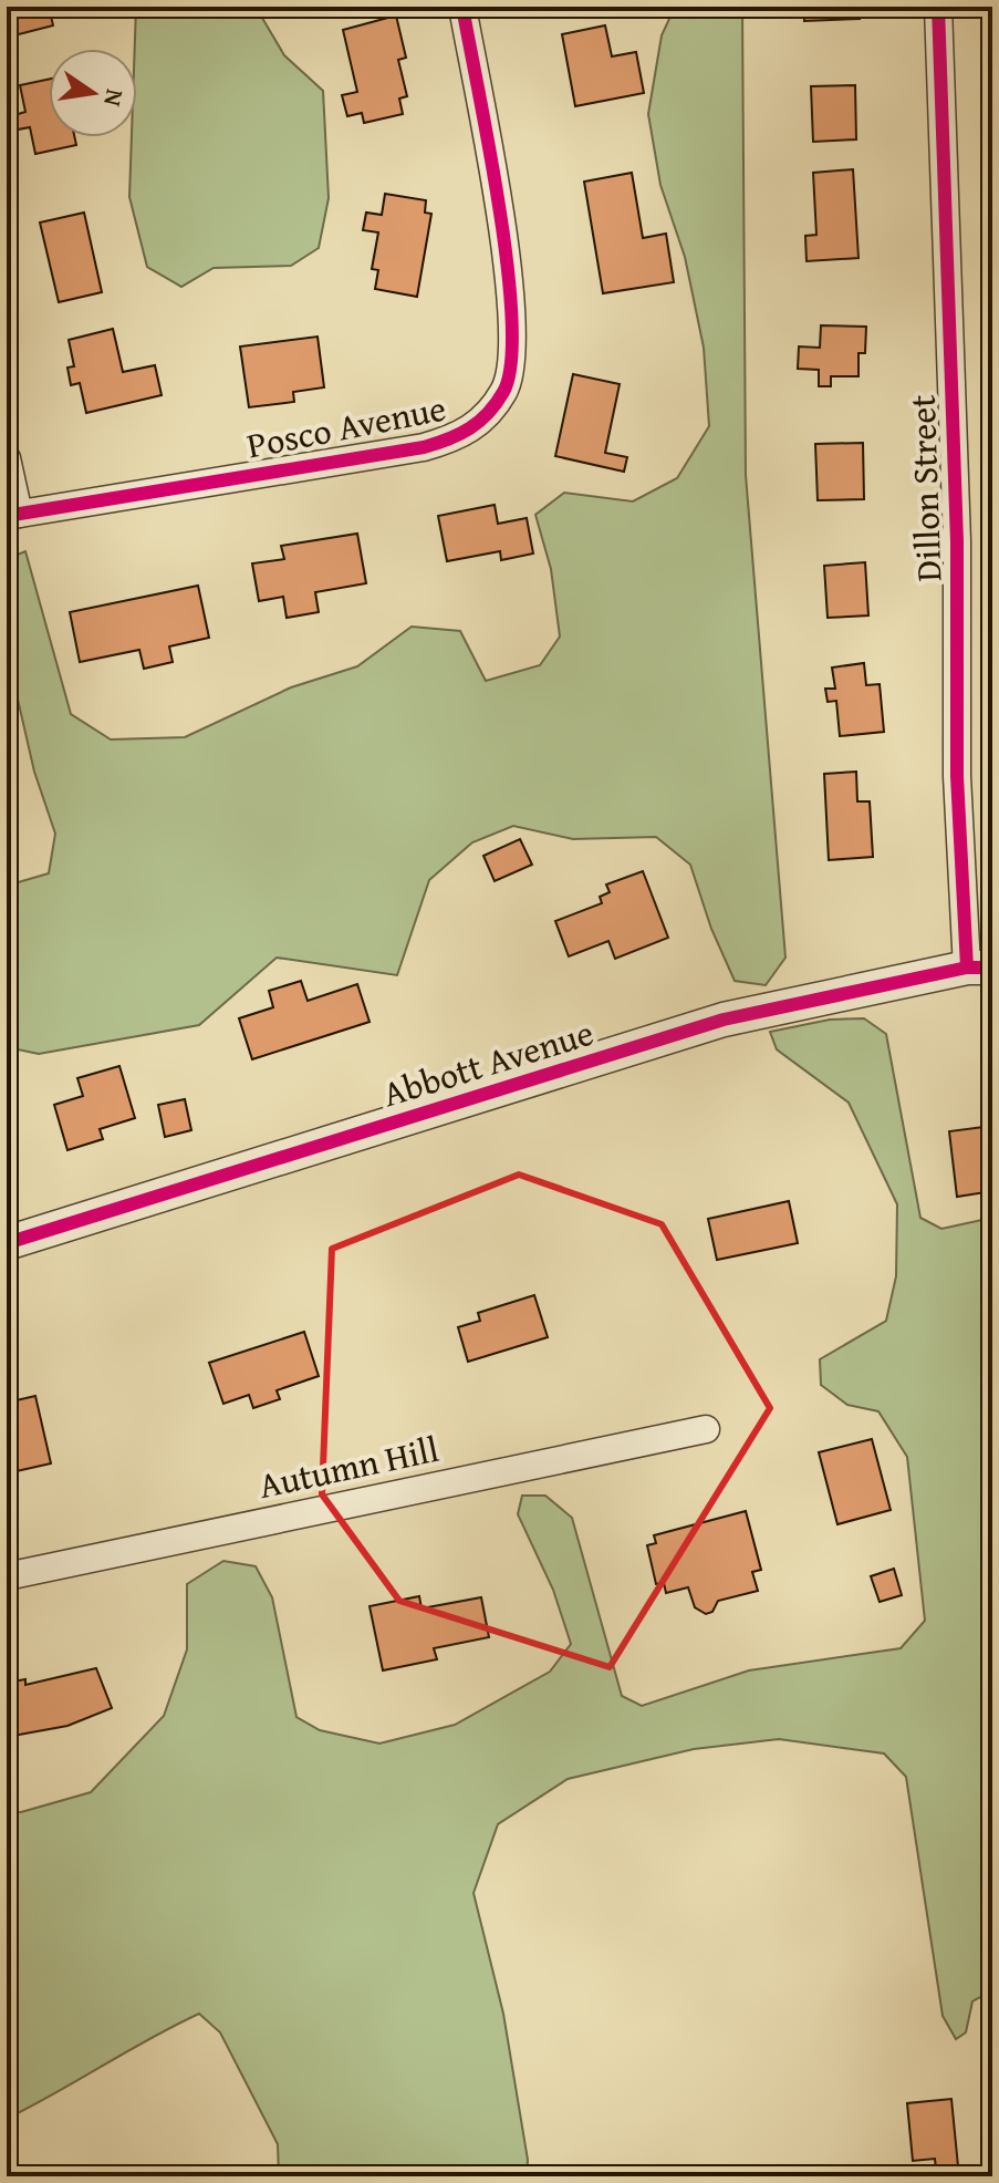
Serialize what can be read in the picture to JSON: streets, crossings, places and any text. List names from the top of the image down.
{
  "streets": {
    "street": [
      "Posco Avenue",
      "Dillon Street",
      "Abbott Avenue",
      "Autumn Hill"
    ]
  },
  "crossings": [
    ["Dillon Street", "Abbott Avenue"]
  ],
  "north": "right"
}
